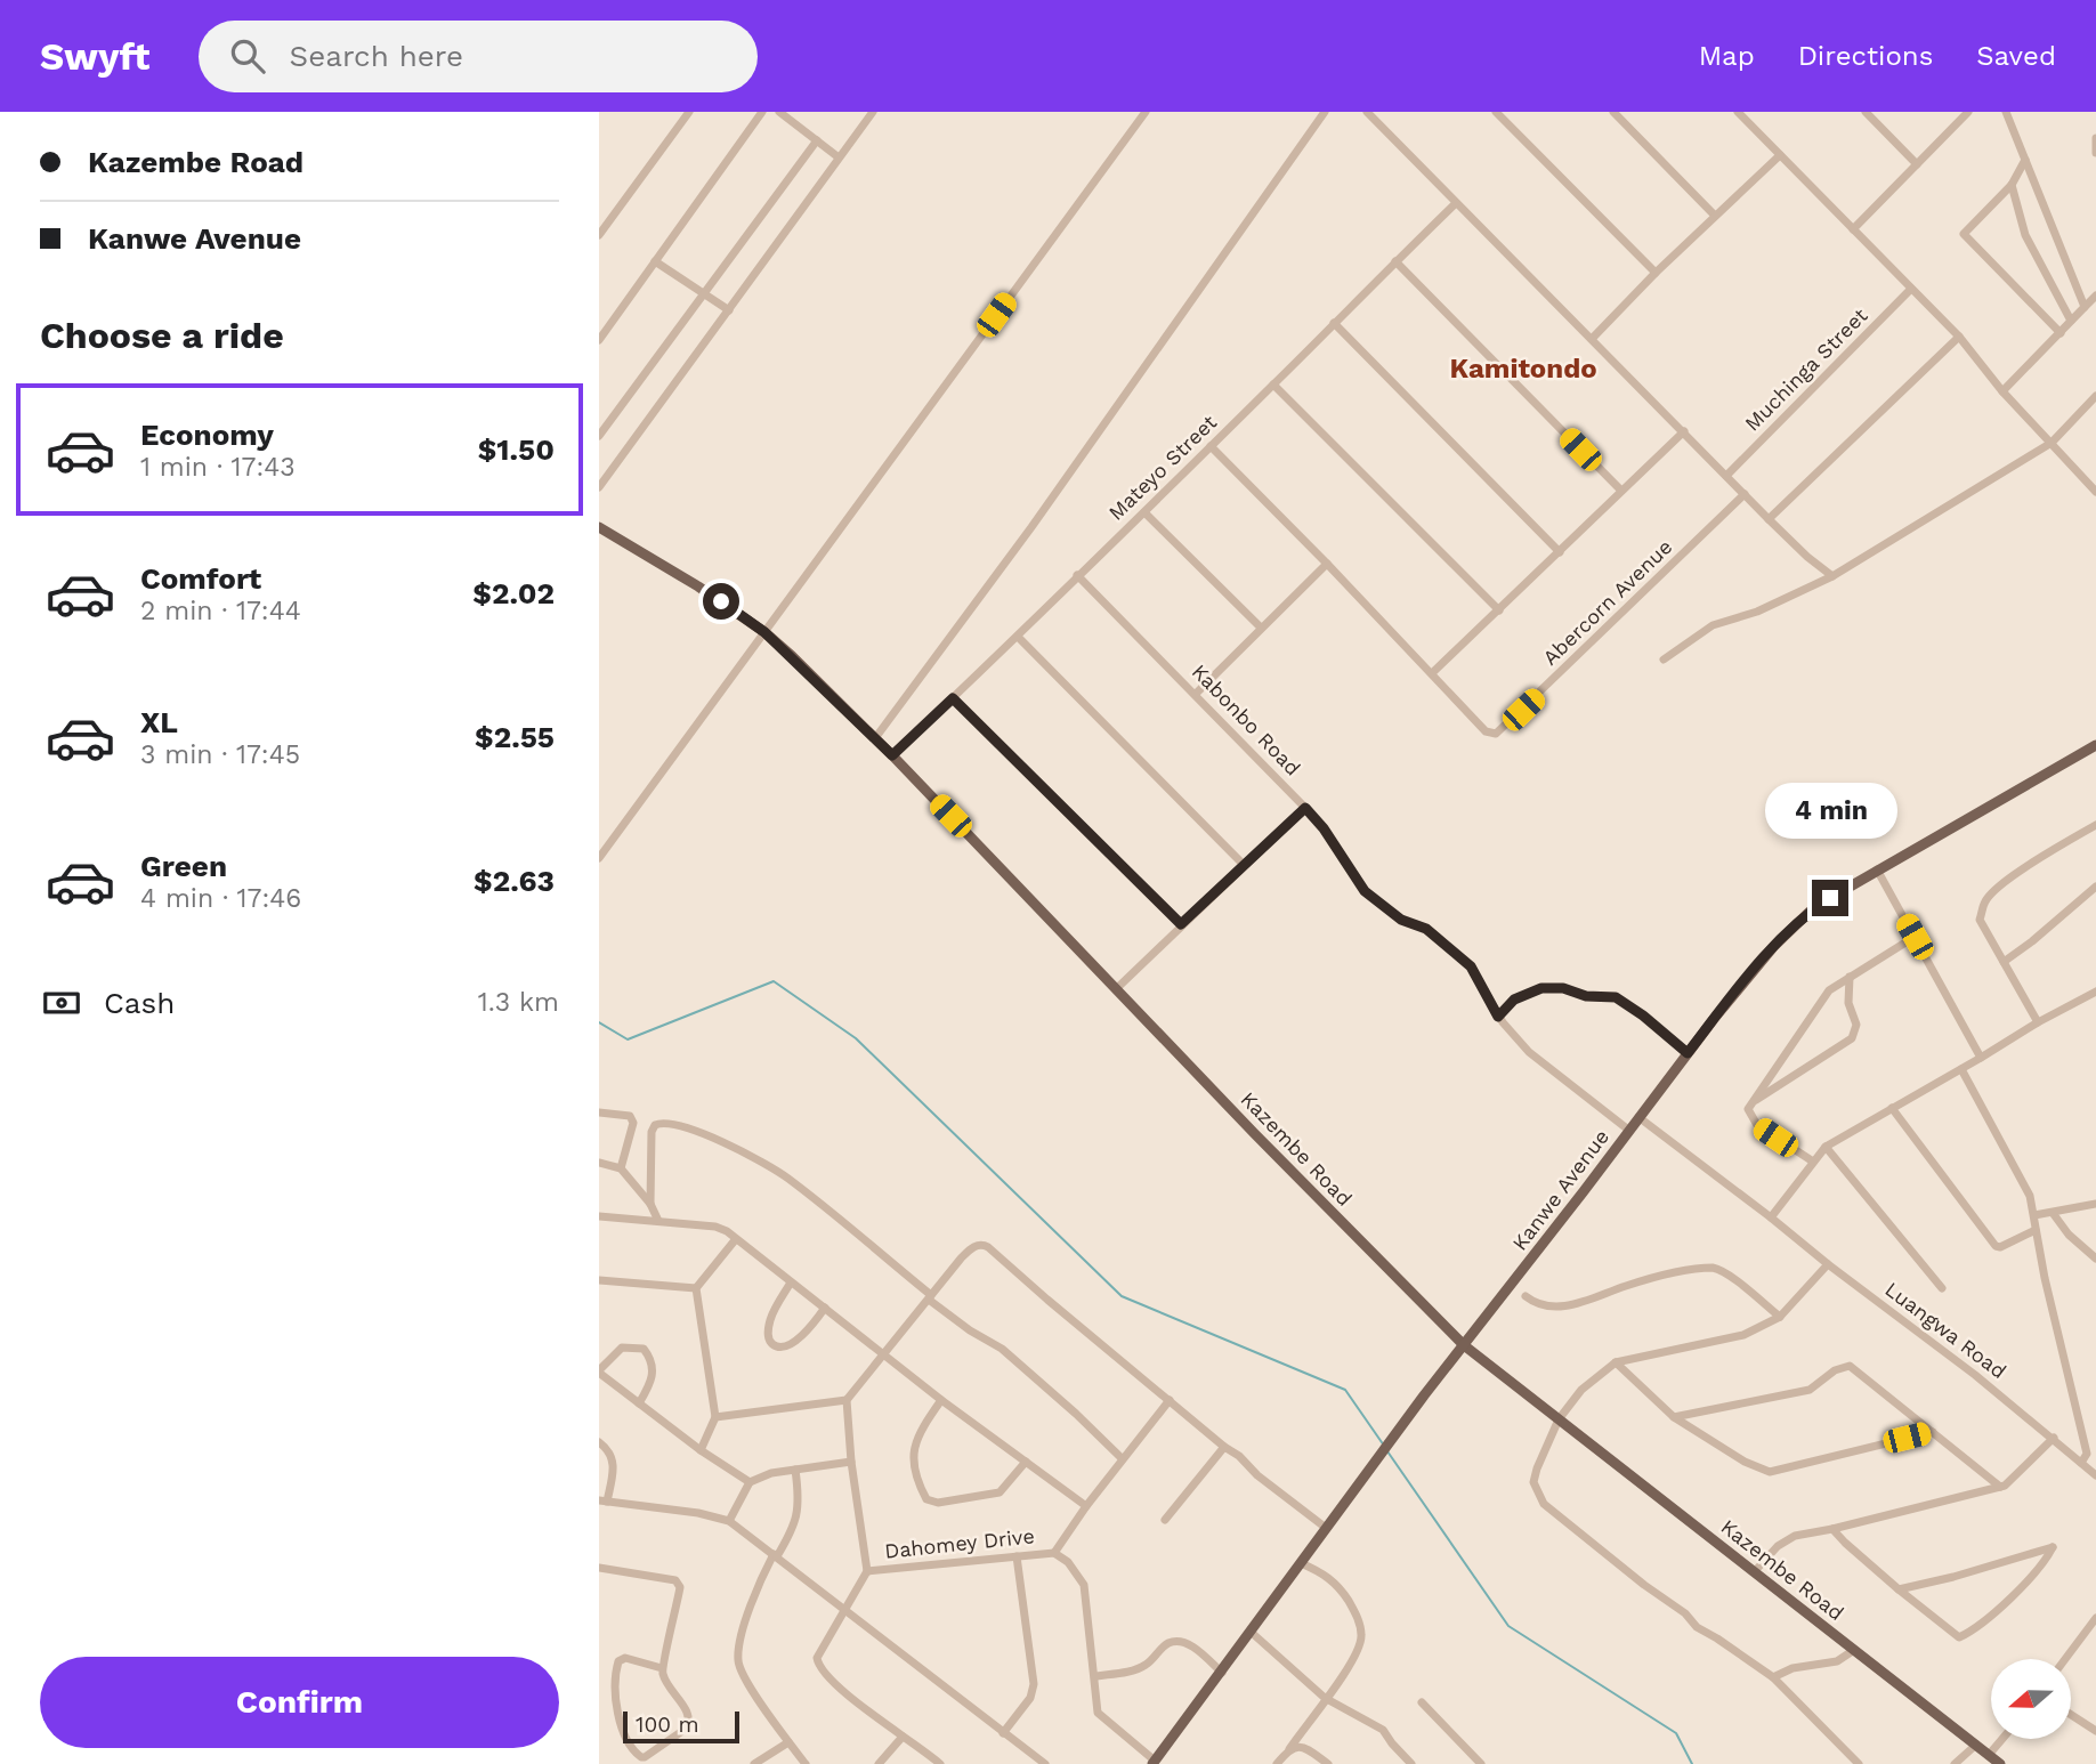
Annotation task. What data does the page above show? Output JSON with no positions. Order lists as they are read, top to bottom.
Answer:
{
  "streets": {
    "main road": ["Kazembe Road", "Kanwe Avenue"],
    "street": [
      "Muchinga Street",
      "Mateyo Street",
      "Abercorn Avenue",
      "Kabonbo Road",
      "Luangwa Road",
      "Dahomey Drive"
    ]
  },
  "crossings": [
    ["Mateyo Street", "Abercorn Avenue"],
    ["Mateyo Street", "Kabonbo Road"],
    ["Mateyo Street", "Kazembe Road"],
    ["Kabonbo Road", "Kanwe Avenue"],
    ["Kazembe Road", "Kanwe Avenue"],
    ["Kanwe Avenue", "Luangwa Road"]
  ],
  "districts": ["Kamitondo"],
  "scale_bar": "100 m",
  "north": "left",
  "page": {
    "header": "Swyft",
    "search": "Search here",
    "nav": ["Map", "Directions", "Saved"],
    "banner": ["Kazembe Road", "Kanwe Avenue"],
    "heading": "Choose a ride",
    "list": [
      {
        "name": "Economy",
        "note": "1 min · 17:43",
        "value": "$1.50"
      },
      {
        "name": "Comfort",
        "note": "2 min · 17:44",
        "value": "$2.02"
      },
      {
        "name": "XL",
        "note": "3 min · 17:45",
        "value": "$2.55"
      },
      {
        "name": "Green",
        "note": "4 min · 17:46",
        "value": "$2.63"
      }
    ],
    "bubble": "4 min",
    "pay": ["Cash", "1.3 km"],
    "buttons": "Confirm",
    "scale": "100 m"
  }
}
